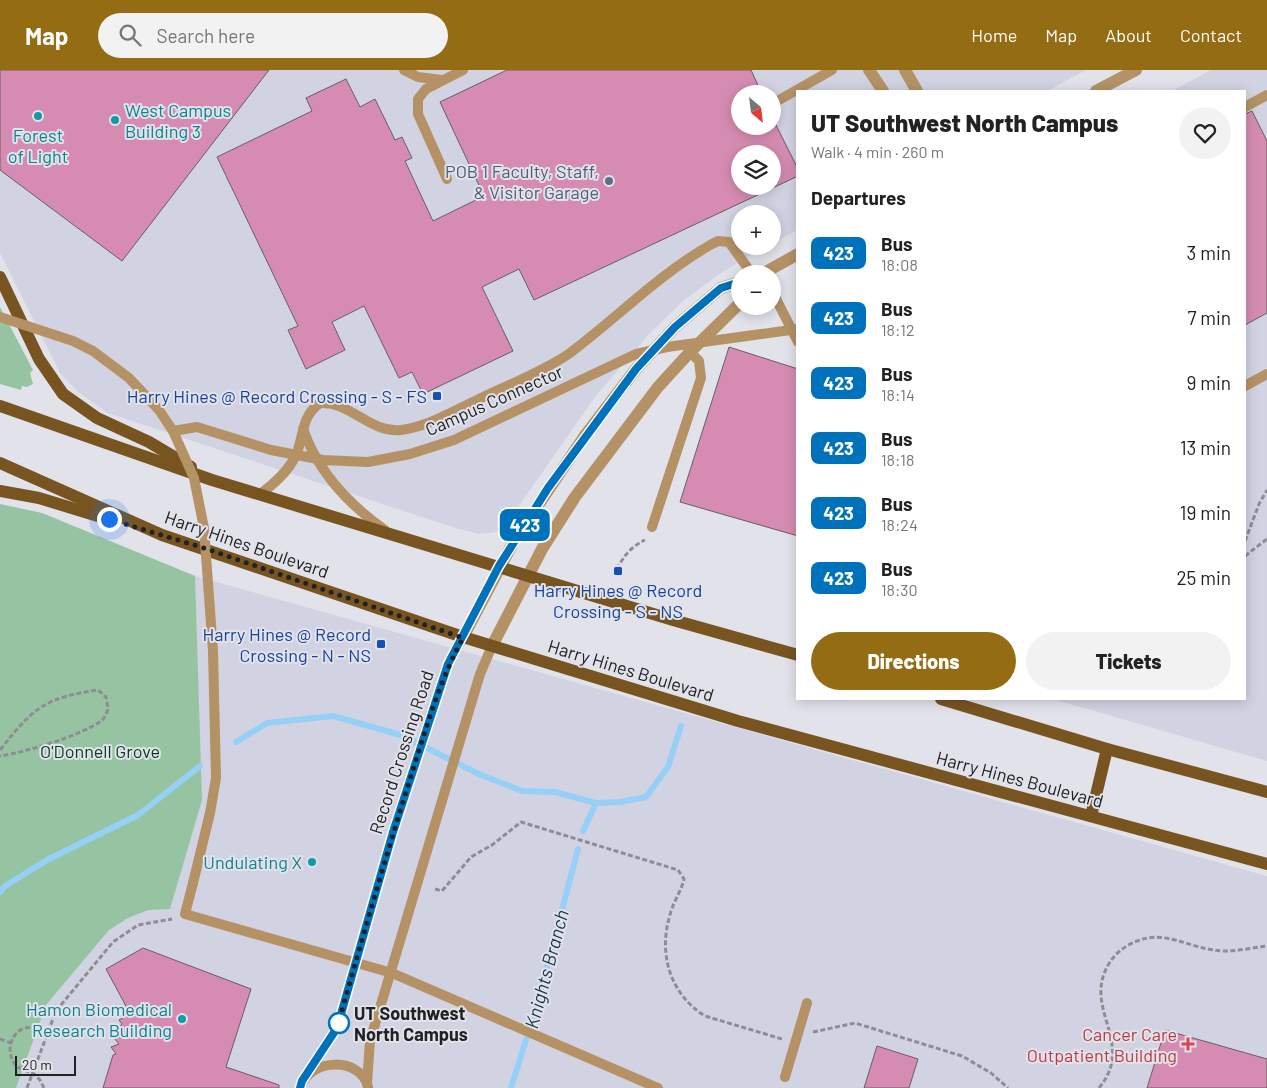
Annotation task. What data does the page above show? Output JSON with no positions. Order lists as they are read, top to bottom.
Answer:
{
  "streets": {
    "main road": ["Harry Hines Boulevard"],
    "street": ["Record Crossing Road"],
    "lane": ["Campus Connector"]
  },
  "crossings": [
    ["Harry Hines Boulevard", "Record Crossing Road"]
  ],
  "water": ["Knights Branch"],
  "parks": ["O'Donnell Grove"],
  "places": {
    "other": [
      "Forest of Light",
      "West Campus Building 3",
      "POB 1 Faculty, Staff, & Visitor Garage",
      "Undulating X",
      "Hamon Biomedical Research Building",
      "UT Southwest North Campus"
    ],
    "transit": ["Harry Hines @ Record Crossing - S - FS", "Harry Hines @ Record Crossing - S - NS", "Harry Hines @ Record Crossing - N - NS"],
    "health": ["Cancer Care Outpatient Building"]
  },
  "lines": ["bus line 423"],
  "scale_bar": "20 m",
  "north": "bottom right",
  "page": {
    "header": "Map",
    "search": "Search here",
    "nav": [
      "Home",
      "Map",
      "About",
      "Contact"
    ],
    "on_map": "423",
    "map_buttons": ["+", "−"],
    "heading": [
      ["UT Southwest North Campus", "Walk · 4 min · 260 m"],
      "Departures"
    ],
    "list": [
      {
        "mark": "423",
        "name": "Bus",
        "note": "18:08",
        "value": "3 min"
      },
      {
        "mark": "423",
        "name": "Bus",
        "note": "18:12",
        "value": "7 min"
      },
      {
        "mark": "423",
        "name": "Bus",
        "note": "18:14",
        "value": "9 min"
      },
      {
        "mark": "423",
        "name": "Bus",
        "note": "18:18",
        "value": "13 min"
      },
      {
        "mark": "423",
        "name": "Bus",
        "note": "18:24",
        "value": "19 min"
      },
      {
        "mark": "423",
        "name": "Bus",
        "note": "18:30",
        "value": "25 min"
      }
    ],
    "buttons": ["Directions", "Tickets"],
    "scale": "20 m"
  }
}
